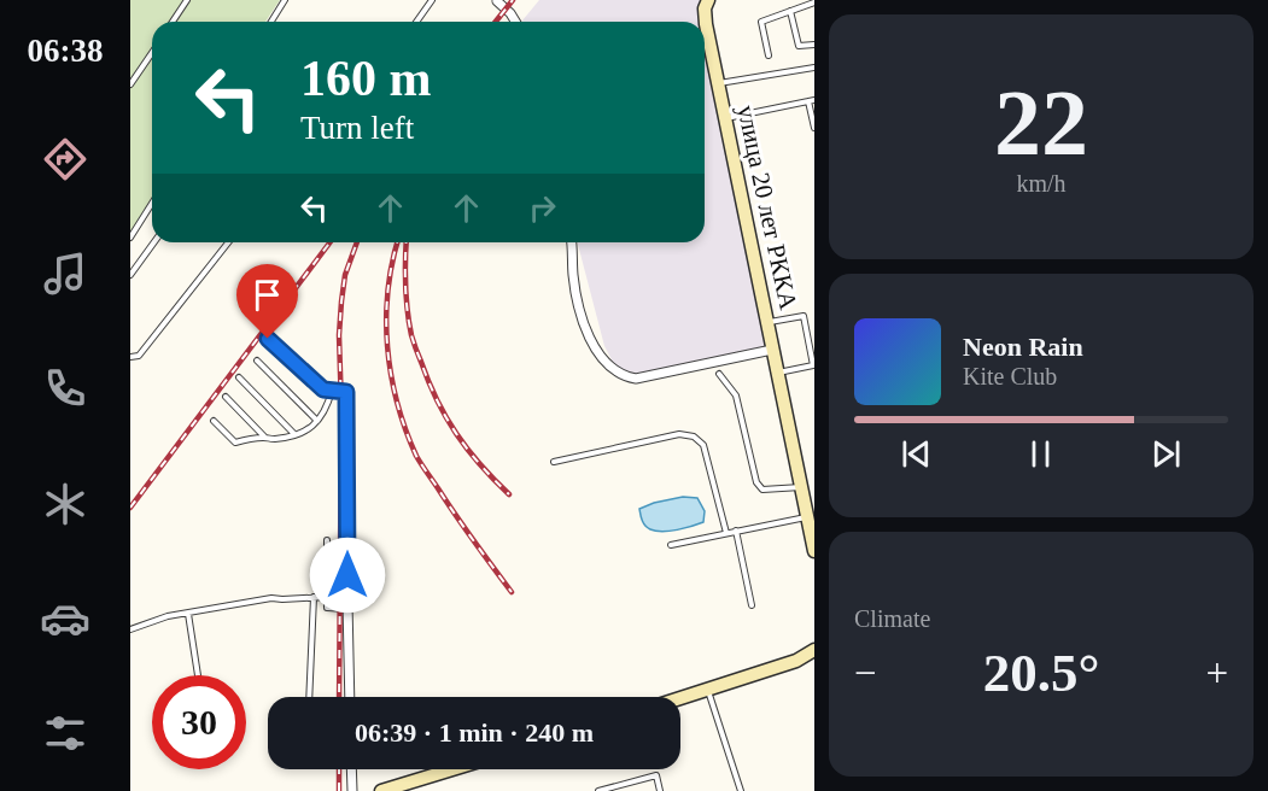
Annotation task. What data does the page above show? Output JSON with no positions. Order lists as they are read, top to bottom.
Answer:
{
  "streets": {
    "main road": ["улица 20 лет РККА"]
  },
  "page": {
    "tabs": "06:38",
    "tile": [
      ["22", "km/h"],
      "Climate"
    ],
    "turn": ["160 m", "Turn left"],
    "song": ["Neon Rain", "Kite Club"],
    "heat": ["−", "20.5°", "+"],
    "limit": "30",
    "trip": "06:39 · 1 min · 240 m"
  }
}
